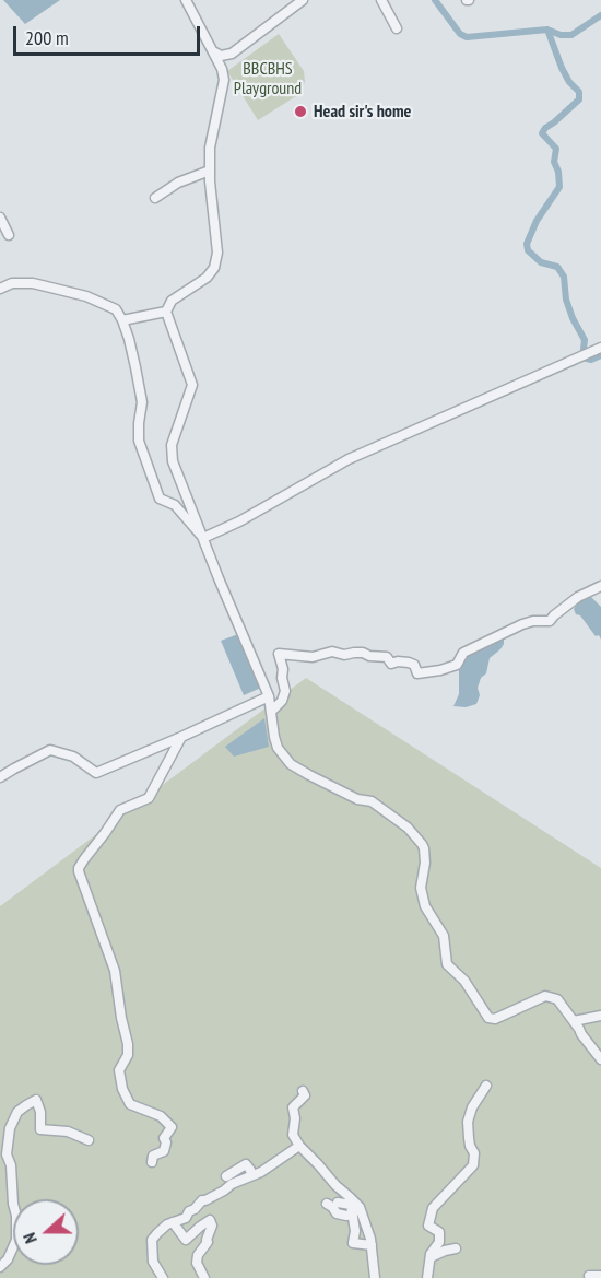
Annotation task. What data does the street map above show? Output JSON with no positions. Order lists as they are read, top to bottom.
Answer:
{
  "parks": ["BBCBHS Playground"],
  "places": ["Head sir's home"],
  "scale_bar": "200 m",
  "north": "left"
}
